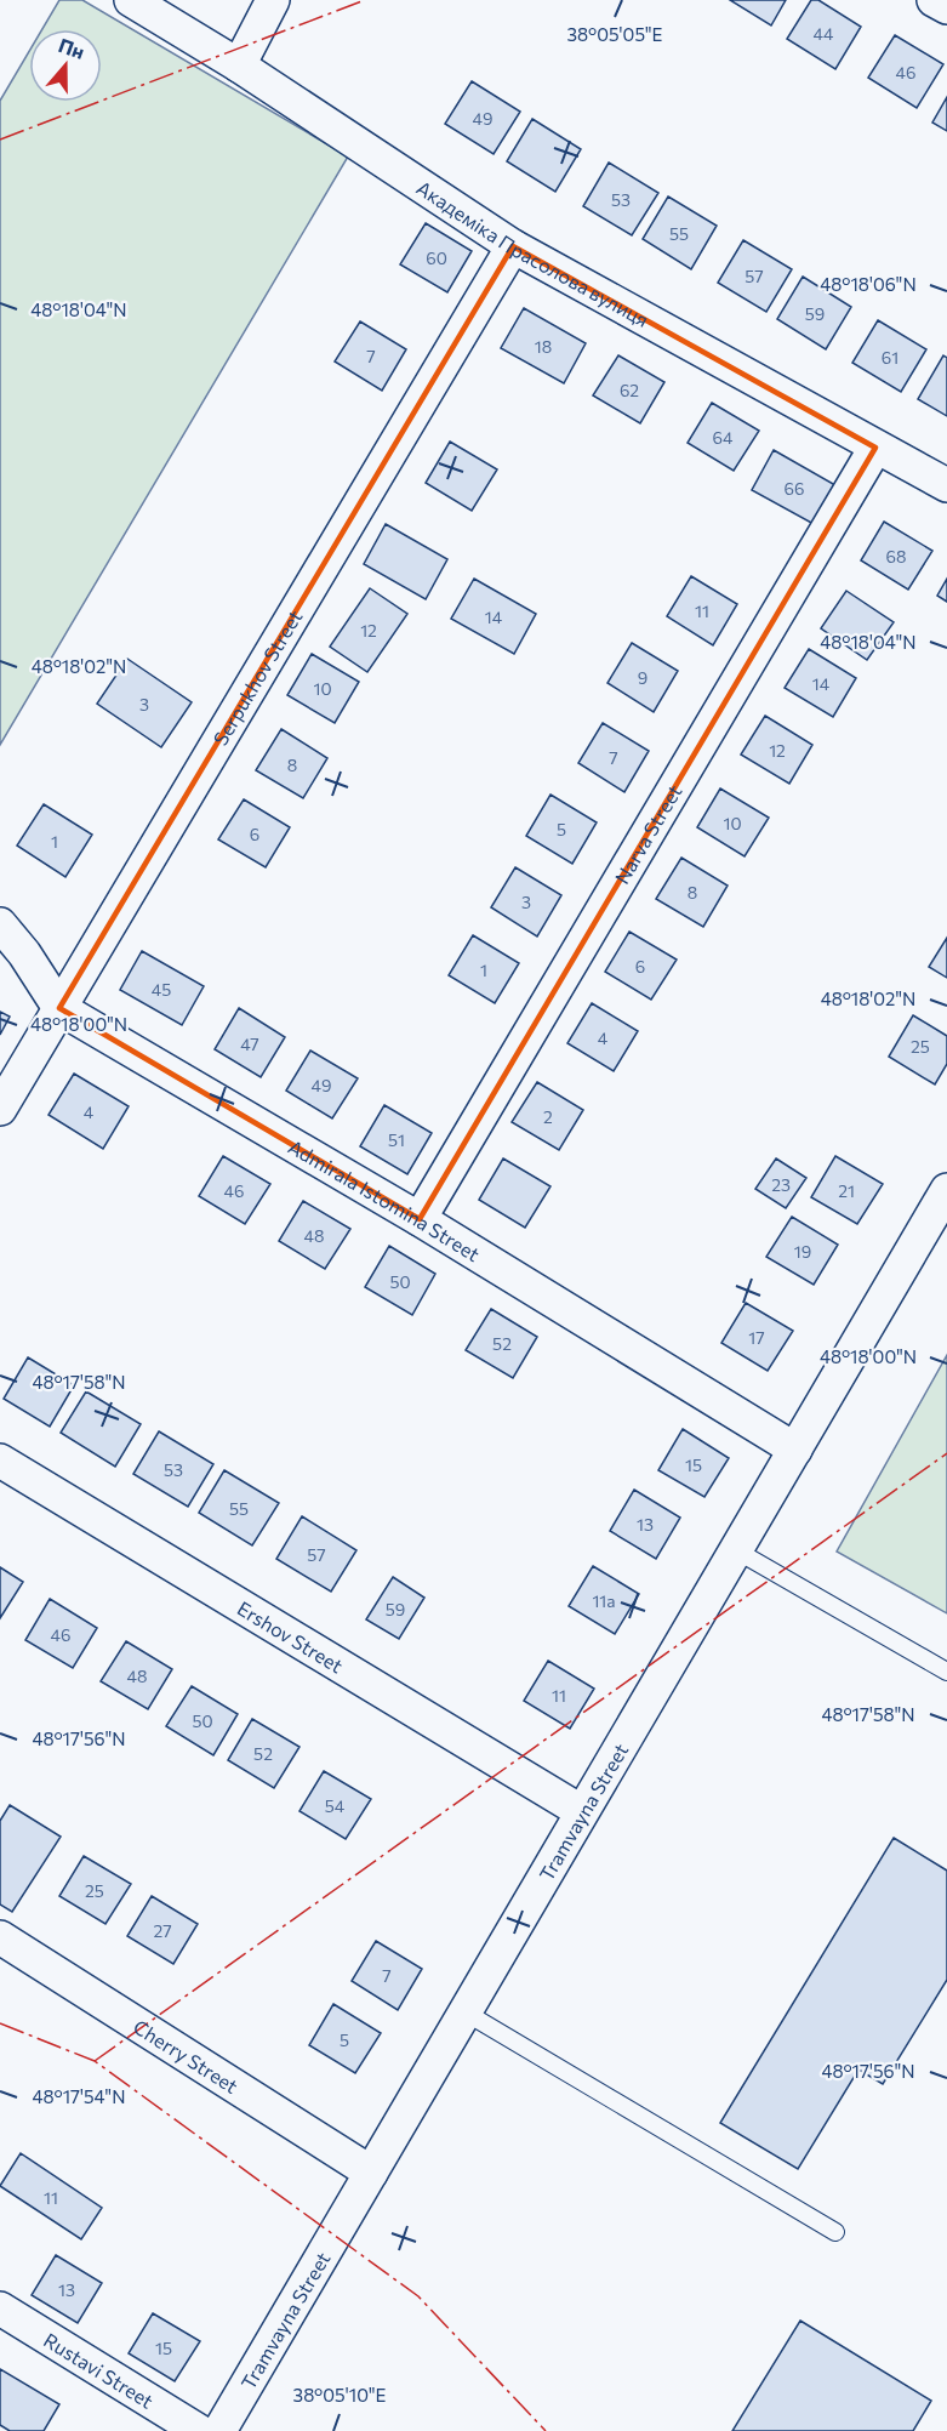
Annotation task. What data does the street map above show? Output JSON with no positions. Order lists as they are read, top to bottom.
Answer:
{
  "streets": {
    "street": [
      "Академіка Прасолова вулиця",
      "Serpukhov Street",
      "Narva Street",
      "Admirala Istomina Street",
      "Ershov Street",
      "Tramvayna Street",
      "Cherry Street",
      "Rustavi Street"
    ]
  },
  "crossings": [
    ["Академіка Прасолова вулиця", "Serpukhov Street"],
    ["Академіка Прасолова вулиця", "Narva Street"],
    ["Serpukhov Street", "Admirala Istomina Street"],
    ["Narva Street", "Admirala Istomina Street"],
    ["Admirala Istomina Street", "Tramvayna Street"],
    ["Ershov Street", "Tramvayna Street"],
    ["Tramvayna Street", "Cherry Street"]
  ],
  "house_numbers": [
    "44",
    "46",
    "49",
    "53",
    "55",
    "60",
    "57",
    "59",
    "18",
    "7",
    "61",
    "62",
    "64",
    "66",
    "68",
    "11",
    "14",
    "12",
    "9",
    "14",
    "10",
    "3",
    "12",
    "7",
    "8",
    "10",
    "5",
    "6",
    "1",
    "8",
    "3",
    "6",
    "1",
    "45",
    "4",
    "47",
    "25",
    "49",
    "4",
    "2",
    "51",
    "23",
    "46",
    "21",
    "48",
    "19",
    "50",
    "17",
    "52",
    "15",
    "53",
    "55",
    "13",
    "57",
    "11а",
    "59",
    "46",
    "48",
    "11",
    "50",
    "52",
    "54",
    "25",
    "27",
    "7",
    "5",
    "11",
    "13",
    "15"
  ],
  "north": "top",
  "coordinates": [
    "38°05'05\"E",
    "48°18'06\"N",
    "48°18'04\"N",
    "48°18'02\"N",
    "48°18'00\"N",
    "48°17'58\"N",
    "48°17'56\"N",
    "48°17'54\"N",
    "38°05'10\"E"
  ]
}
